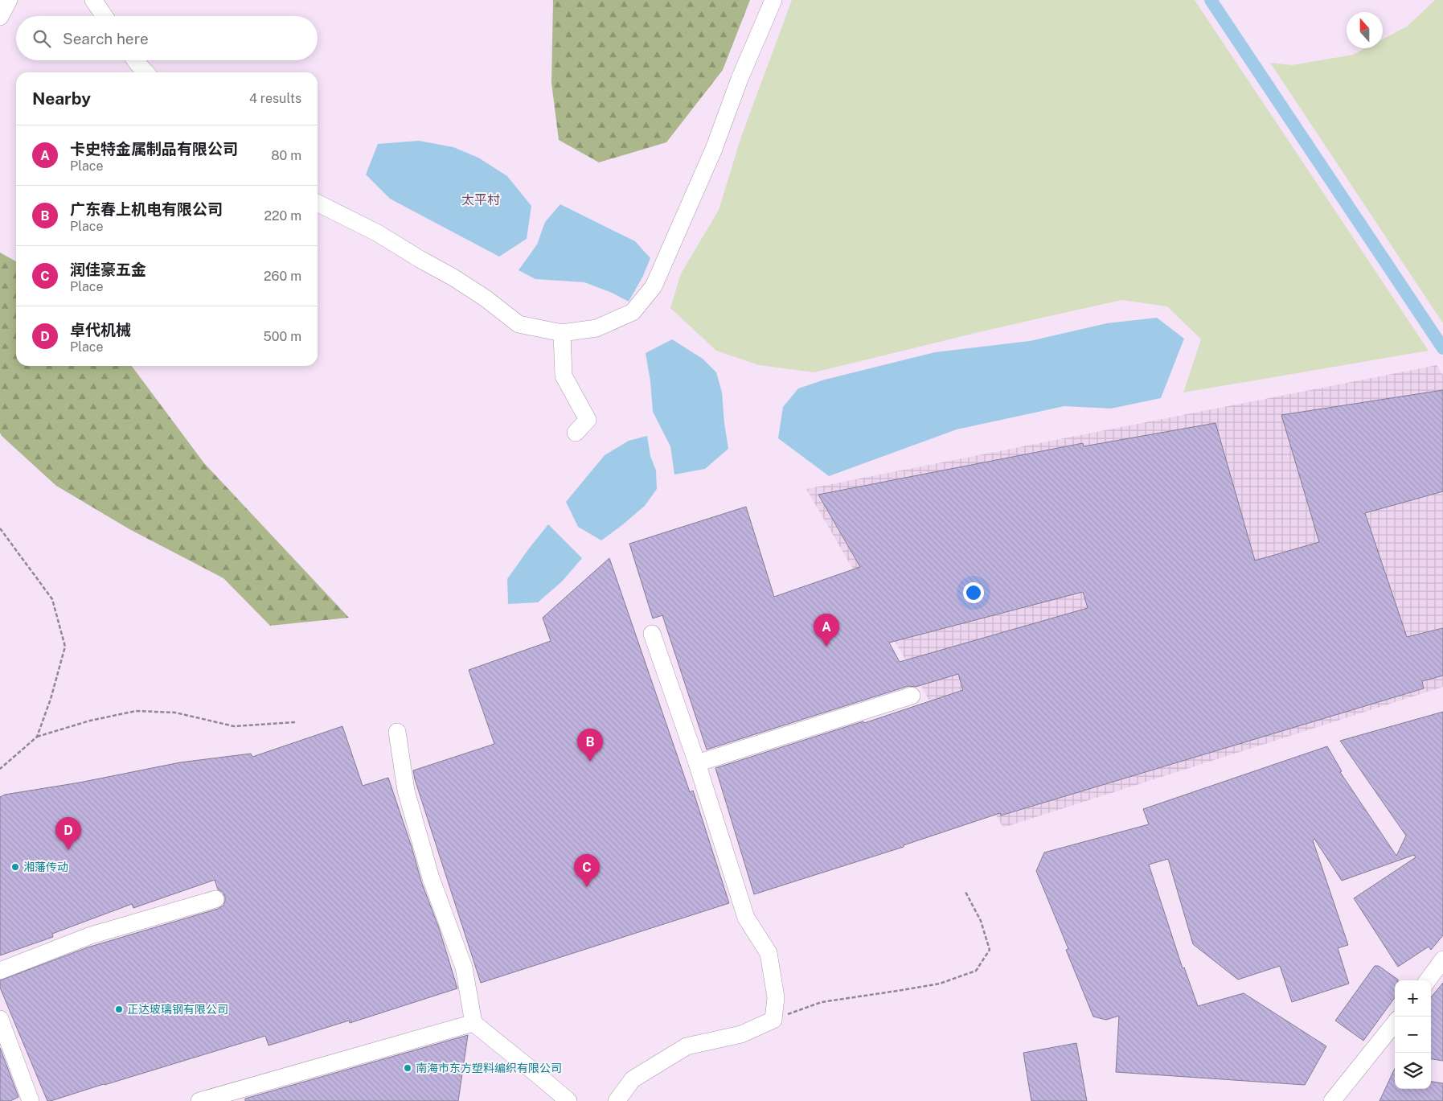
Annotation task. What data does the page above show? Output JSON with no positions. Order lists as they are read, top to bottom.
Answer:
{
  "districts": ["太平村"],
  "places": ["湘藩传动", "正达玻璃钢有限公司", "南海市东方塑料编织有限公司"],
  "north": "top",
  "page": {
    "search": "Search here",
    "heading": ["Nearby", "4 results"],
    "list": [
      {
        "mark": "A",
        "name": "卡史特金属制品有限公司",
        "note": "Place",
        "value": "80 m"
      },
      {
        "mark": "B",
        "name": "广东春上机电有限公司",
        "note": "Place",
        "value": "220 m"
      },
      {
        "mark": "C",
        "name": "润佳豪五金",
        "note": "Place",
        "value": "260 m"
      },
      {
        "mark": "D",
        "name": "卓代机械",
        "note": "Place",
        "value": "500 m"
      }
    ],
    "pins": [
      "A",
      "B",
      "D",
      "C"
    ],
    "map_buttons": ["+", "−"]
  }
}
